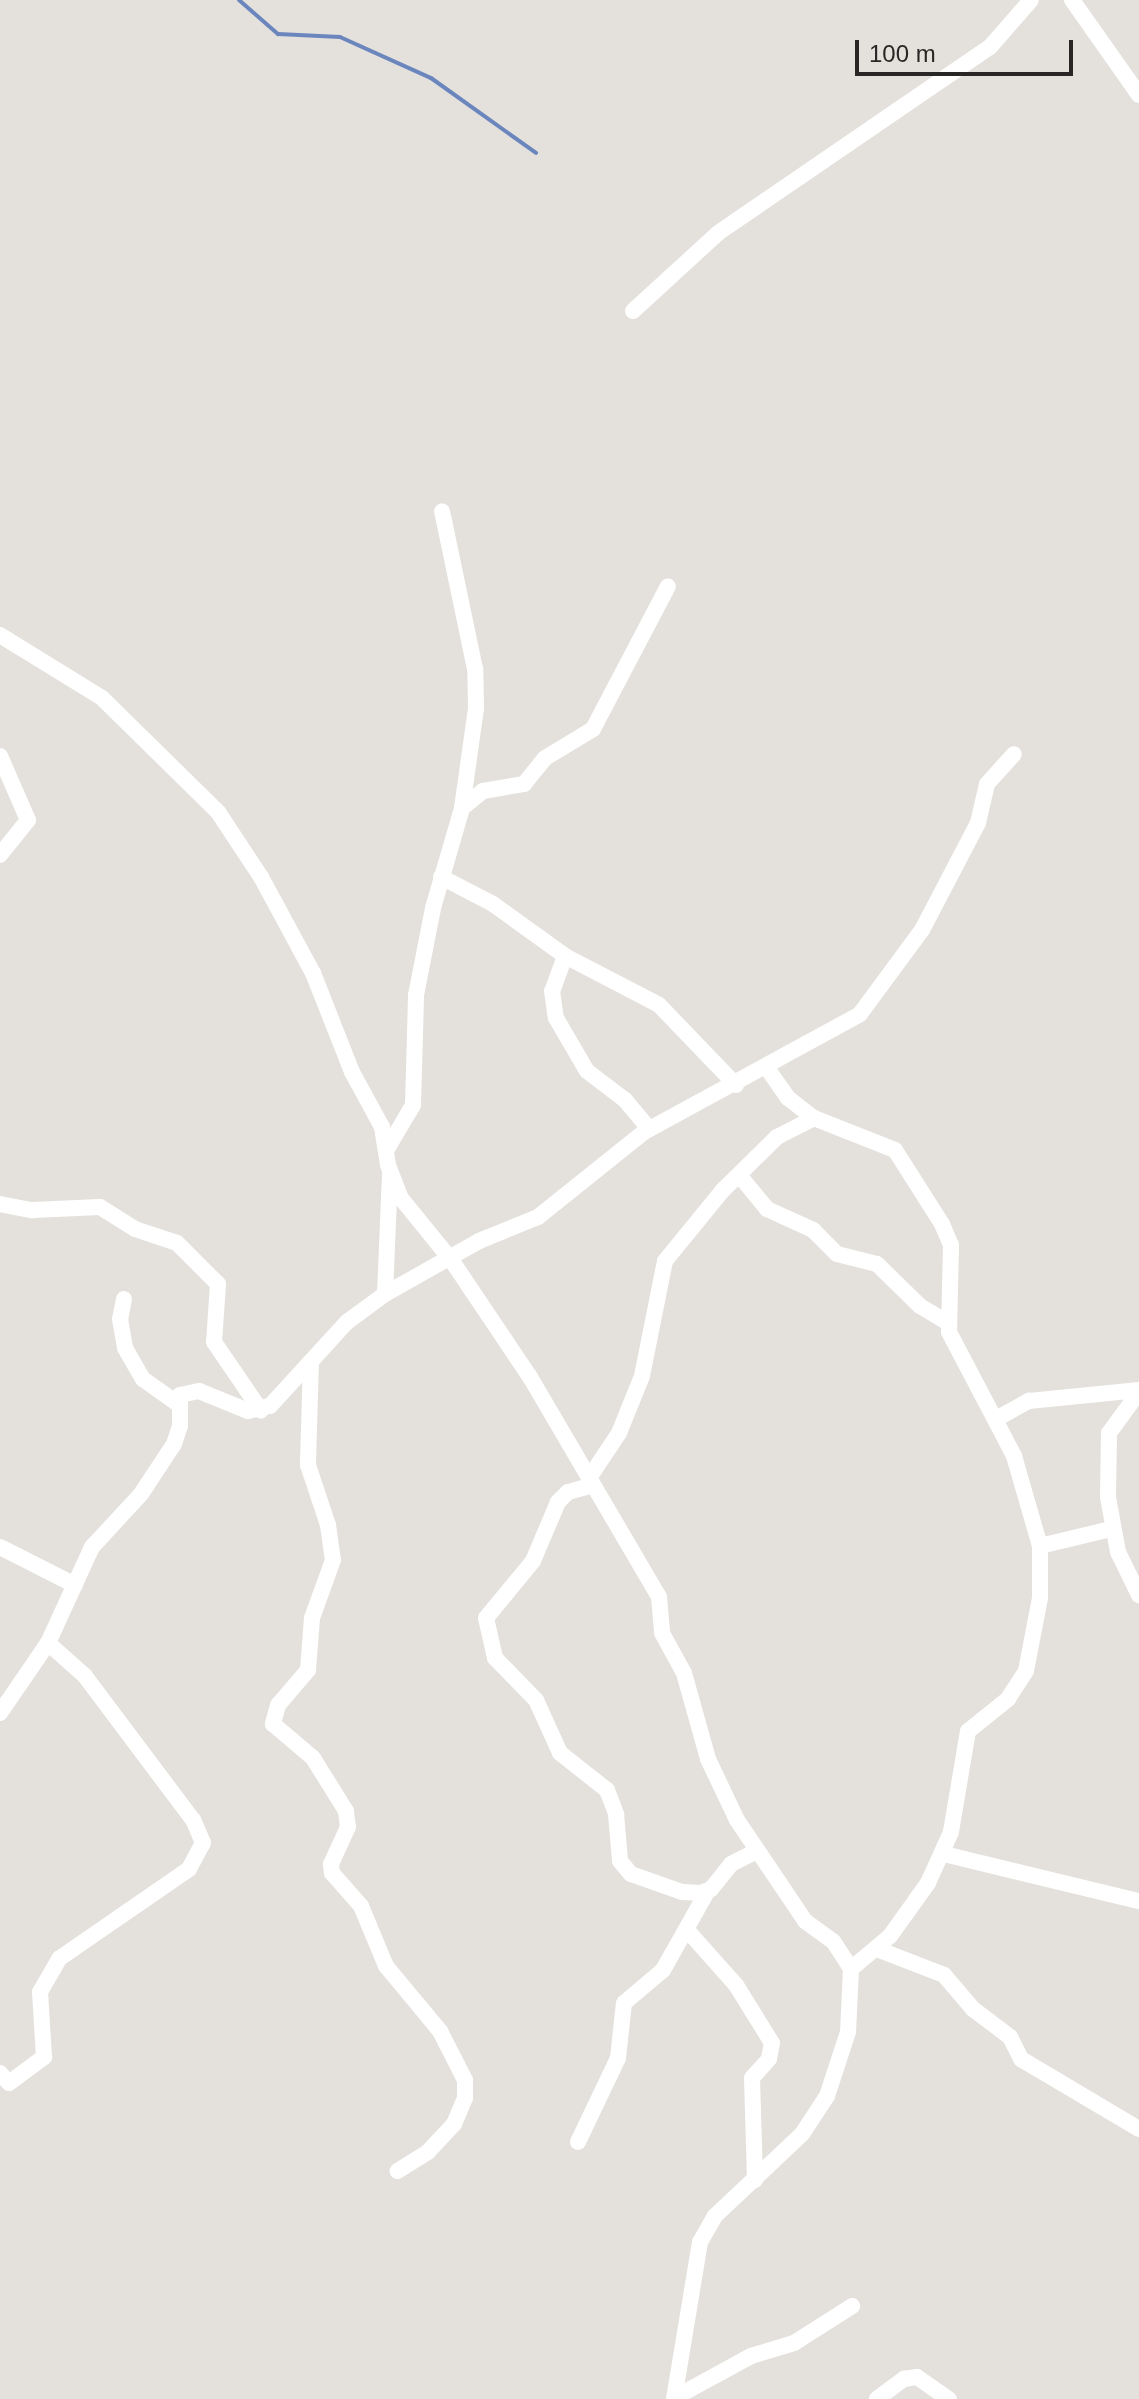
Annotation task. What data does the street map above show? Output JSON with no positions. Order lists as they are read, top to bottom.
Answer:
{
  "scale_bar": "100 m"
}
